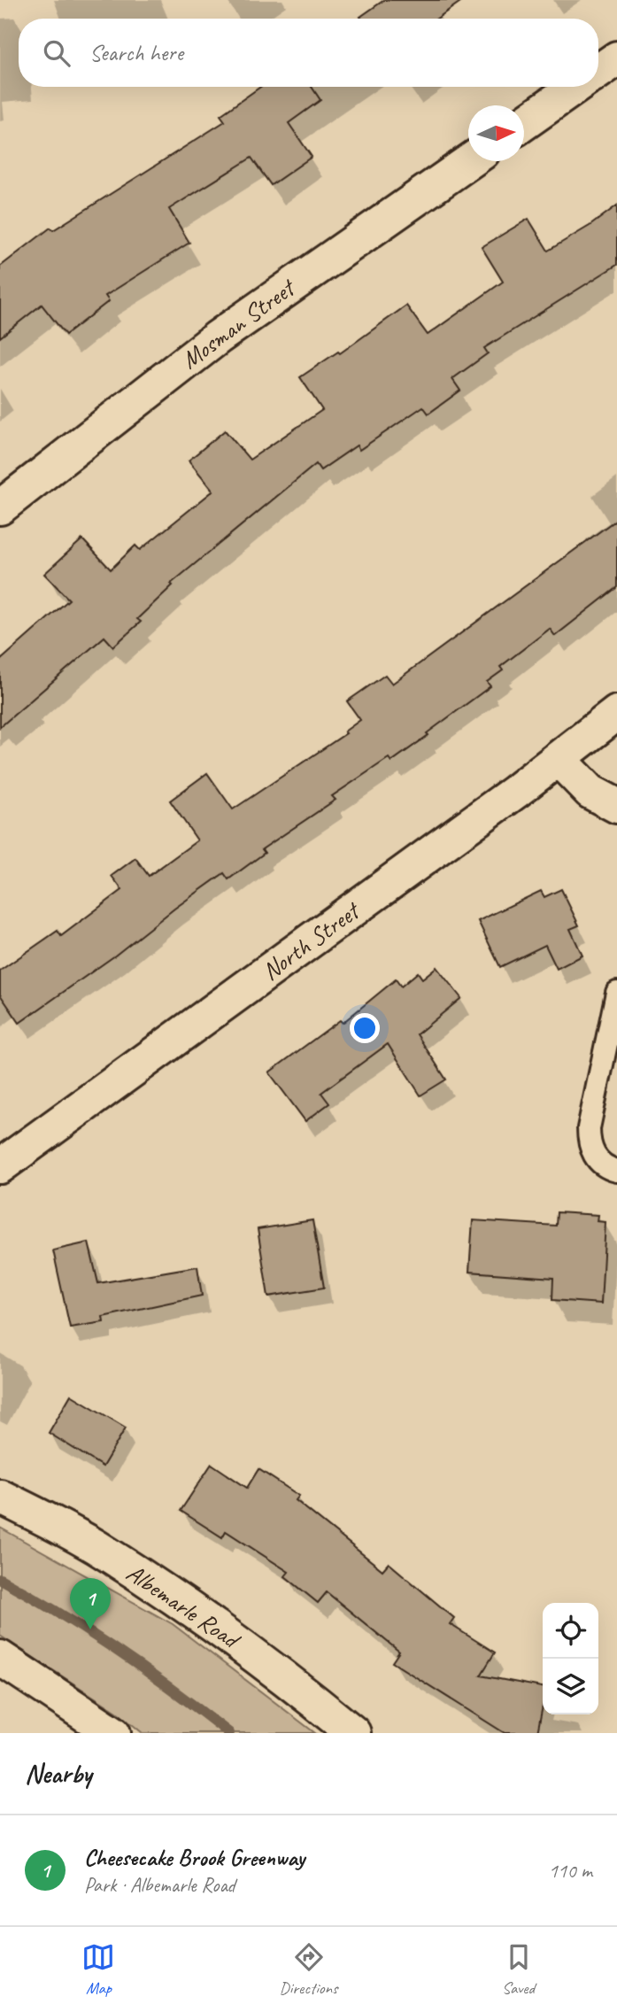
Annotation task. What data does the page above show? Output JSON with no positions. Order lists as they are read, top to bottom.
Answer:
{
  "streets": {
    "street": ["Mosman Street", "North Street", "Albemarle Road"]
  },
  "north": "right",
  "page": {
    "search": "Search here",
    "pins": "1",
    "heading": "Nearby",
    "list": [
      {
        "mark": "1",
        "name": "Cheesecake Brook Greenway",
        "note": "Park · Albemarle Road",
        "value": "110 m"
      }
    ],
    "nav": ["Map", "Directions", "Saved"]
  }
}
